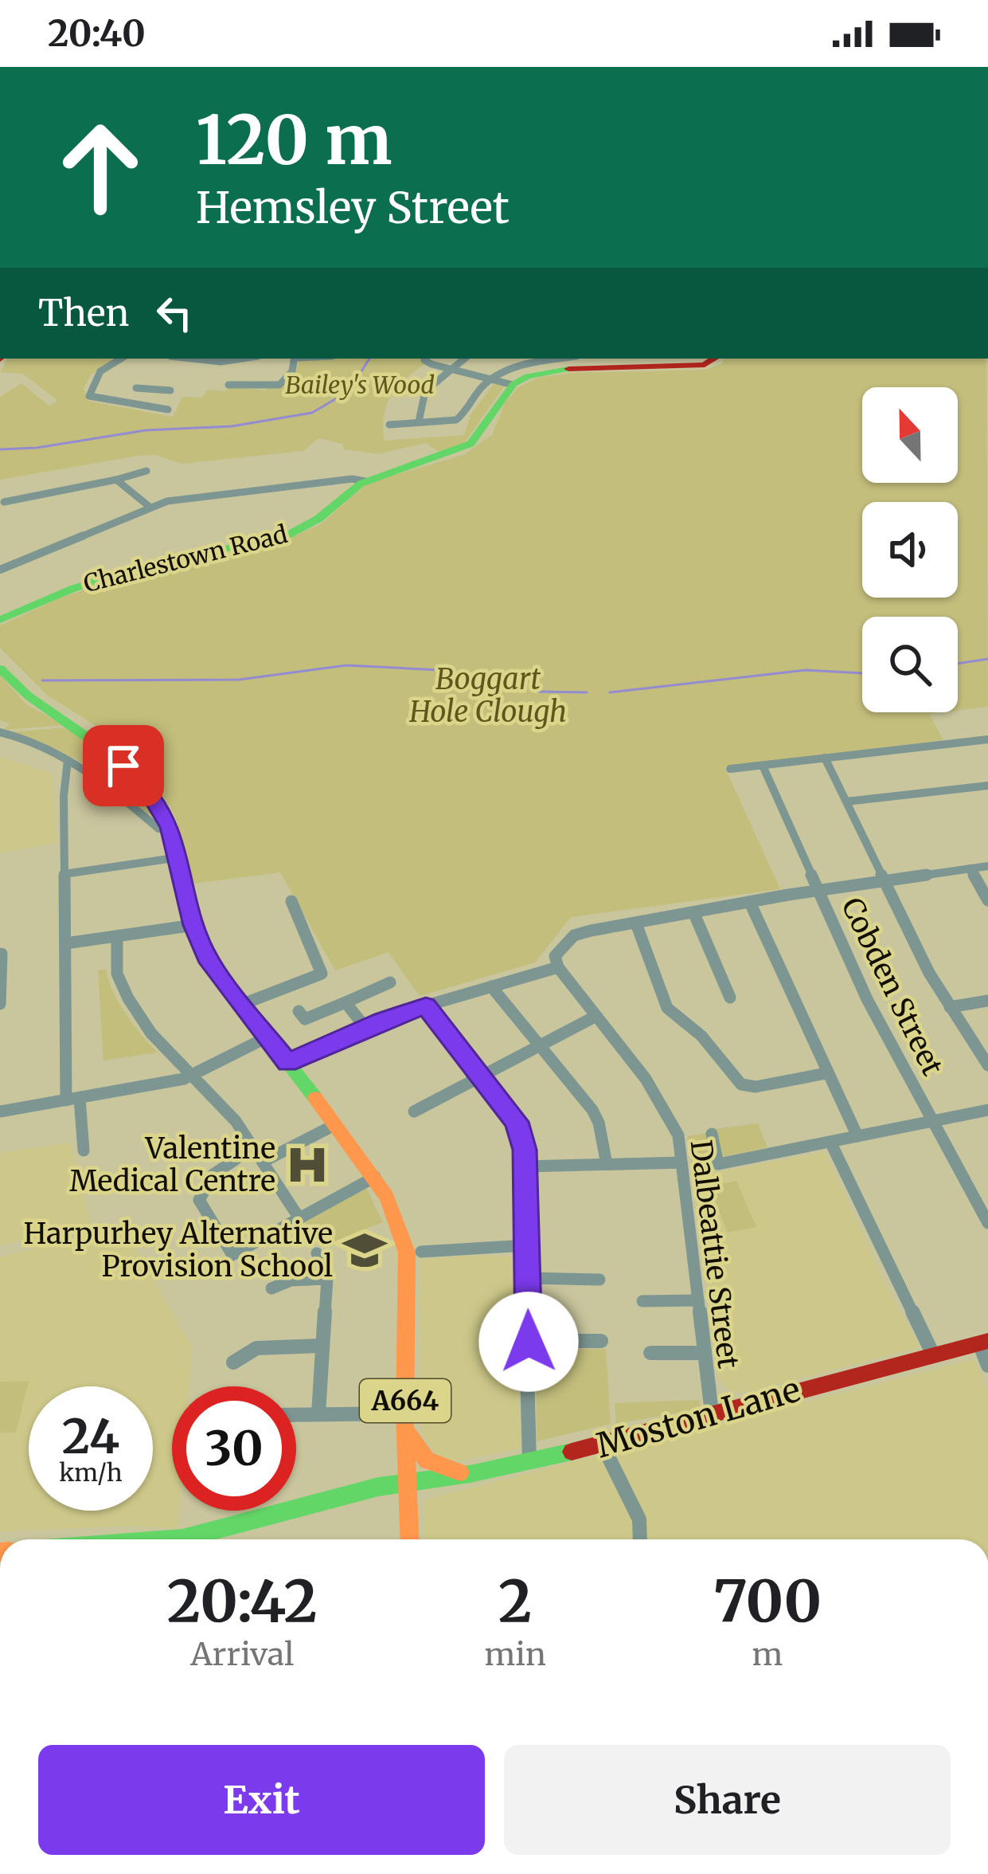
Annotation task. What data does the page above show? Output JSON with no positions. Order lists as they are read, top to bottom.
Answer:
{
  "streets": {
    "main road": ["Charlestown Road", "A664", "Moston Lane"],
    "street": ["Cobden Street", "Dalbeattie Street"]
  },
  "crossings": [
    ["Dalbeattie Street", "Moston Lane"],
    ["A664", "Moston Lane"]
  ],
  "parks": ["Bailey's Wood", "Boggart Hole Clough"],
  "places": {
    "hospital": ["Valentine Medical Centre"],
    "school or university": ["Harpurhey Alternative Provision School"]
  },
  "north": "top",
  "page": {
    "status": "20:40",
    "turn": ["120 m", "Hemsley Street"],
    "then": "Then",
    "speed": "24 km/h",
    "limit": "30",
    "eta": [
      "20:42",
      "Arrival",
      "2",
      "min",
      "700",
      "m"
    ],
    "buttons": ["Exit", "Share"]
  }
}
